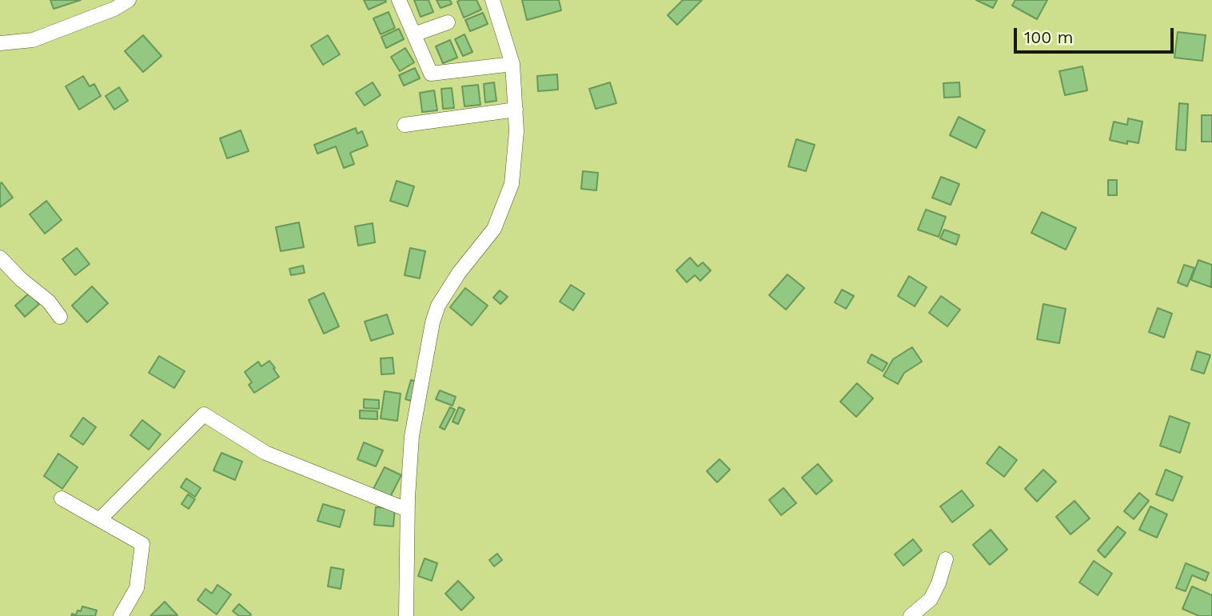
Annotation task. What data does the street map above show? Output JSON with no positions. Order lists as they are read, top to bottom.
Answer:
{
  "scale_bar": "100 m"
}
